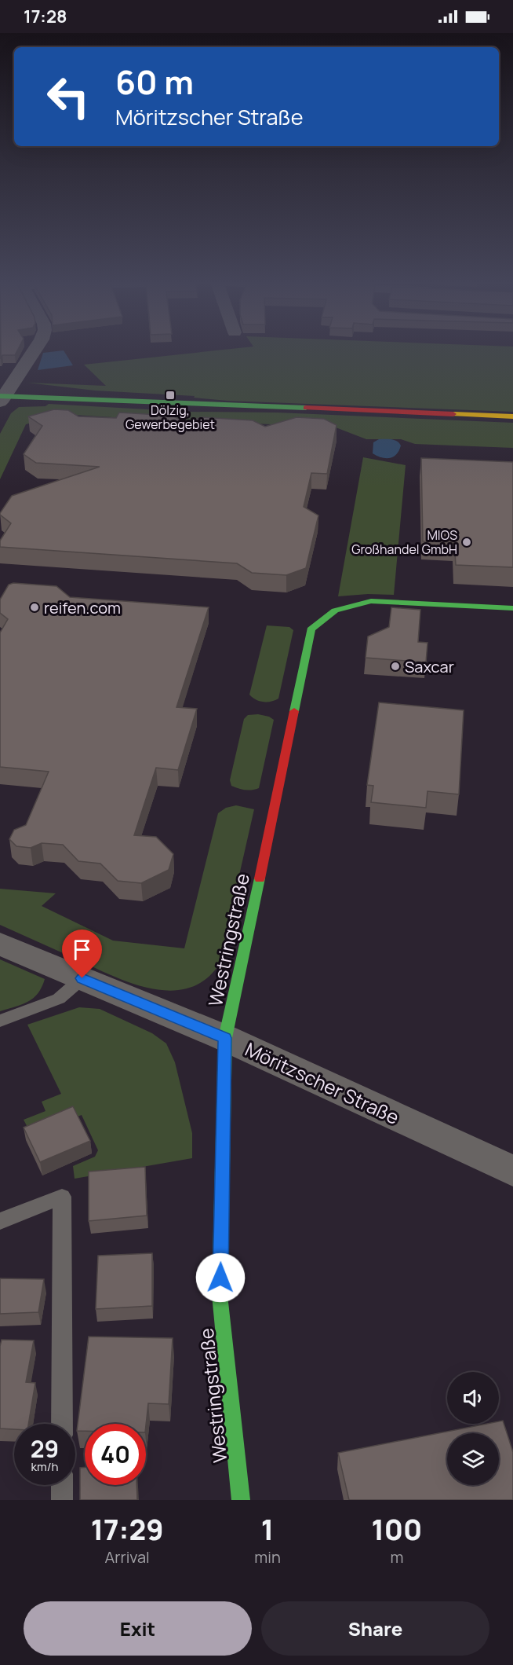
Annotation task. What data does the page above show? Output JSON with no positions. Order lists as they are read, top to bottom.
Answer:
{
  "streets": {
    "street": ["Westringstraße", "Möritzscher Straße"]
  },
  "crossings": [
    ["Westringstraße", "Möritzscher Straße"]
  ],
  "places": {
    "transit": ["Dölzig, Gewerbegebiet"],
    "other": ["MIOS Großhandel GmbH", "reifen.com", "Saxcar"]
  },
  "page": {
    "status": "17:28",
    "turn": ["60 m", "Möritzscher Straße"],
    "speed": "29 km/h",
    "limit": "40",
    "eta": [
      "17:29",
      "Arrival",
      "1",
      "min",
      "100",
      "m"
    ],
    "buttons": ["Exit", "Share"]
  }
}
